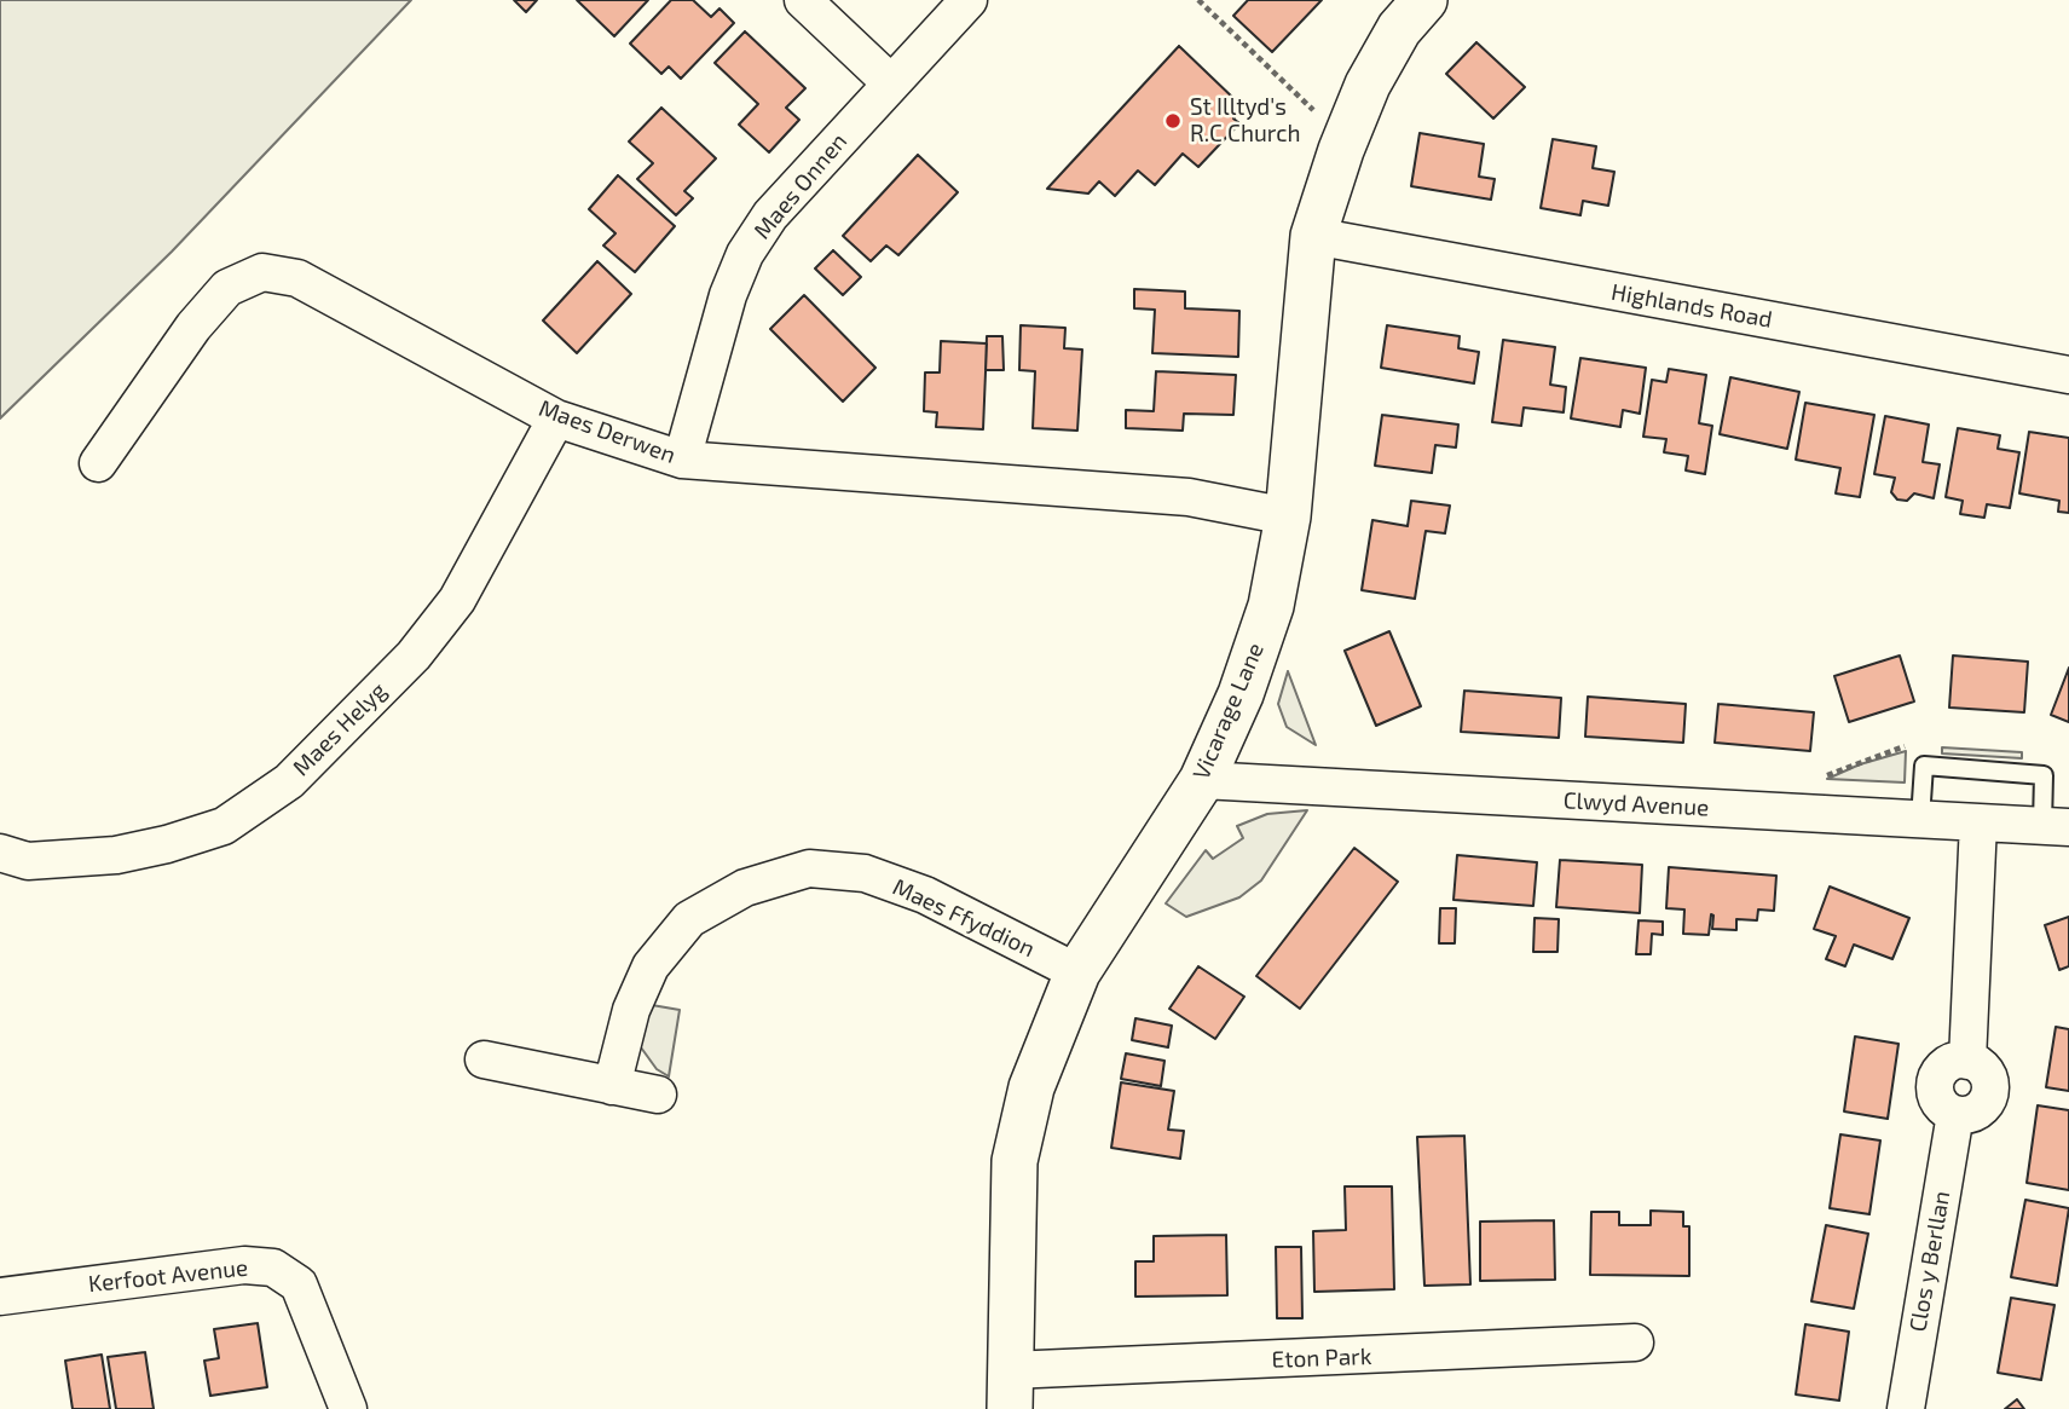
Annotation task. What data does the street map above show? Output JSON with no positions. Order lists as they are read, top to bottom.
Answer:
{
  "streets": {
    "street": [
      "Maes Onnen",
      "Highlands Road",
      "Maes Derwen",
      "Vicarage Lane",
      "Maes Helyg",
      "Clwyd Avenue",
      "Maes Ffyddion",
      "Clos y Berllan",
      "Kerfoot Avenue",
      "Eton Park"
    ]
  },
  "crossings": [
    ["Maes Onnen", "Maes Derwen"],
    ["Highlands Road", "Vicarage Lane"],
    ["Maes Derwen", "Vicarage Lane"],
    ["Maes Derwen", "Maes Helyg"],
    ["Vicarage Lane", "Clwyd Avenue"],
    ["Vicarage Lane", "Maes Ffyddion"],
    ["Vicarage Lane", "Eton Park"],
    ["Clwyd Avenue", "Clos y Berllan"]
  ],
  "places": ["St Illtyd's R.C Church"]
}
